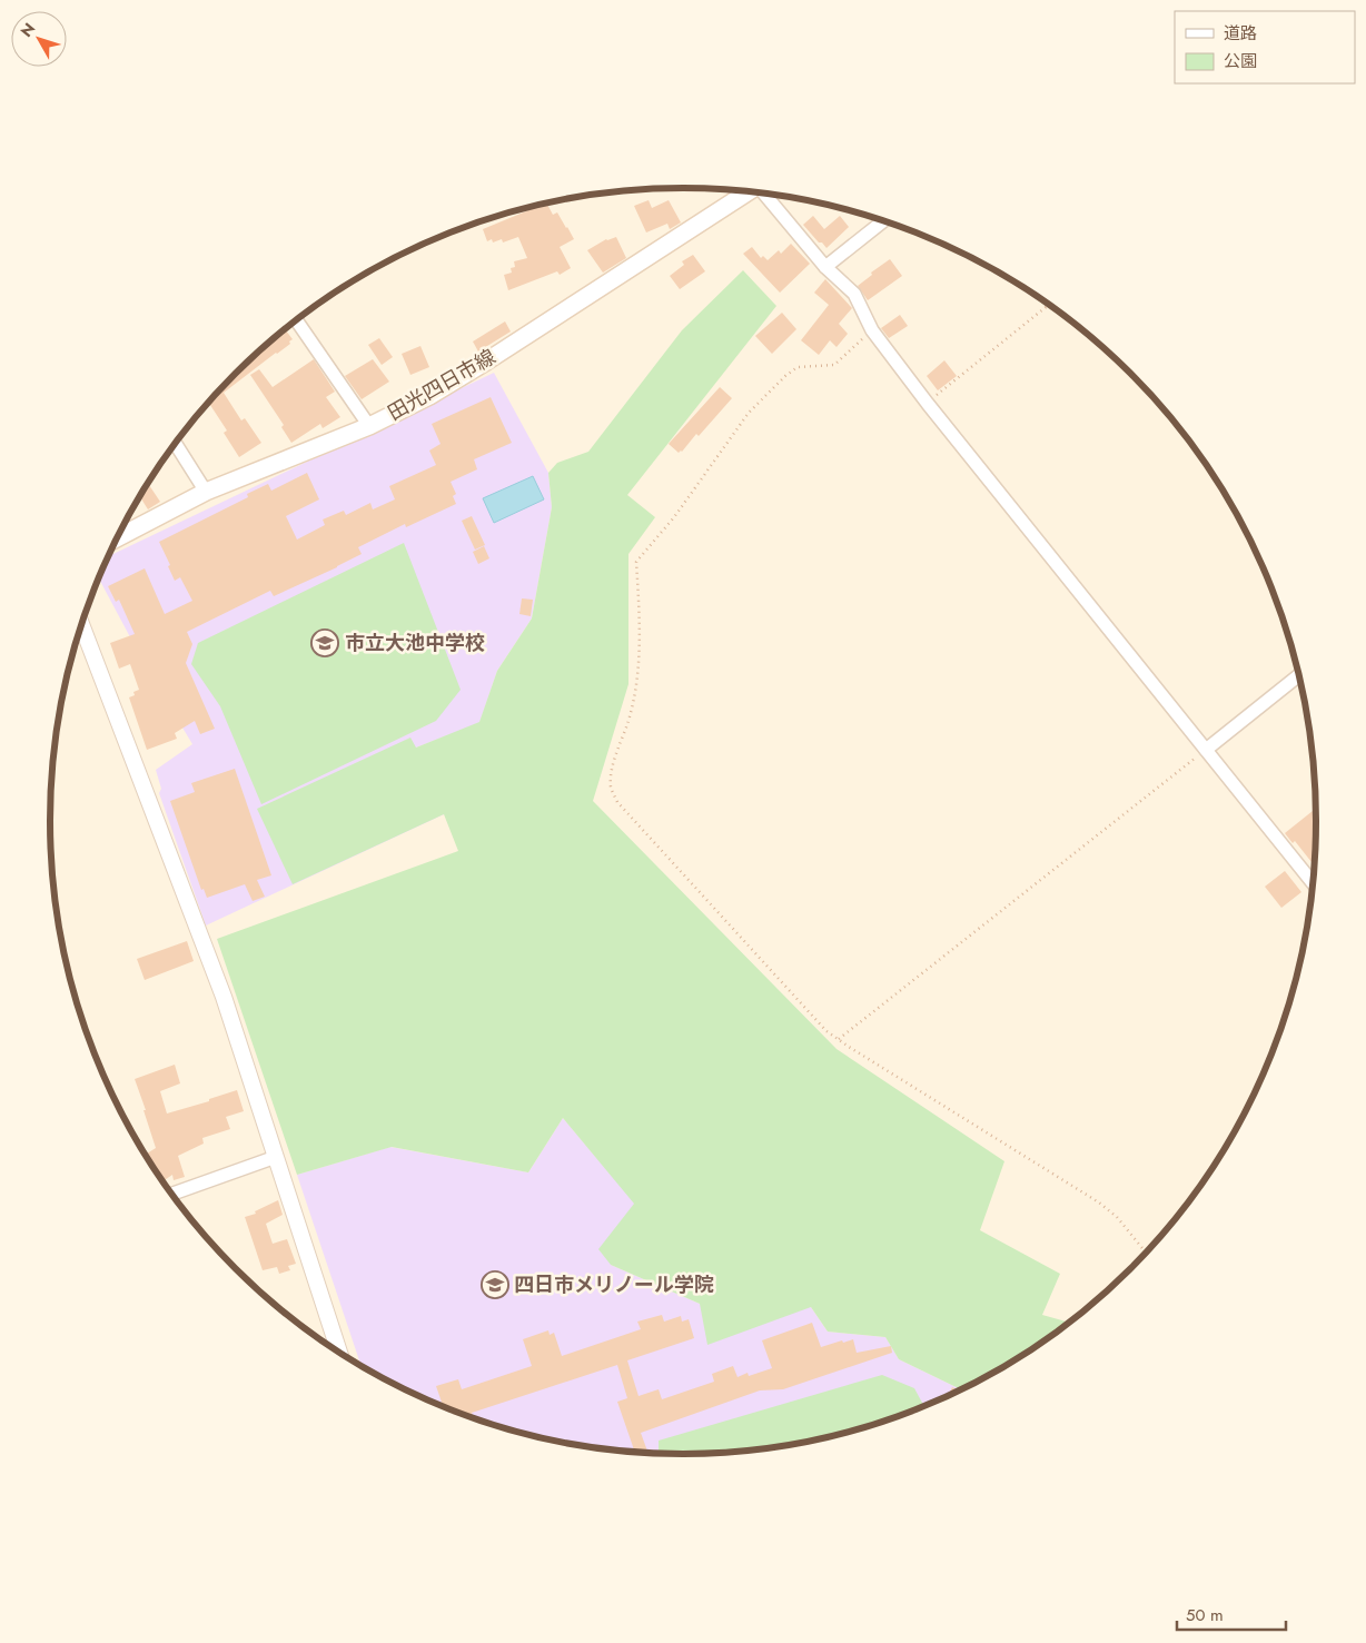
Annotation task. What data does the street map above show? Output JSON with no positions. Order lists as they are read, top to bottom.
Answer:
{
  "streets": {
    "main road": ["田光四日市線"]
  },
  "places": {
    "school or university": ["市立大池中学校", "四日市メリノール学院"]
  },
  "legend": ["道路", "公園"],
  "scale_bar": "50 m",
  "north": "top left"
}
